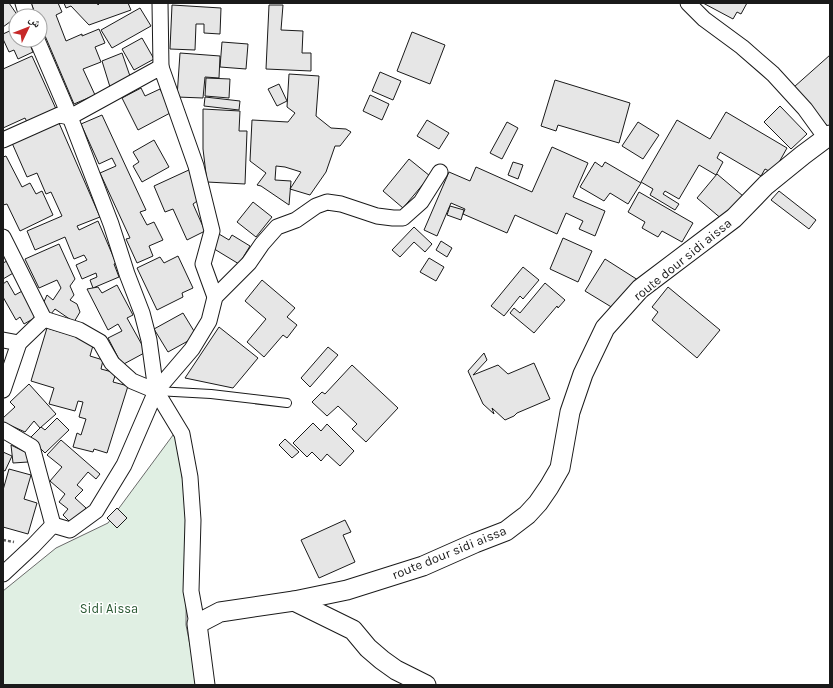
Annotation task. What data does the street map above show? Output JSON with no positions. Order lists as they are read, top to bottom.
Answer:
{
  "streets": {
    "street": ["route dour sidi aissa"]
  },
  "parks": ["Sidi Aissa"],
  "north": "top right"
}
